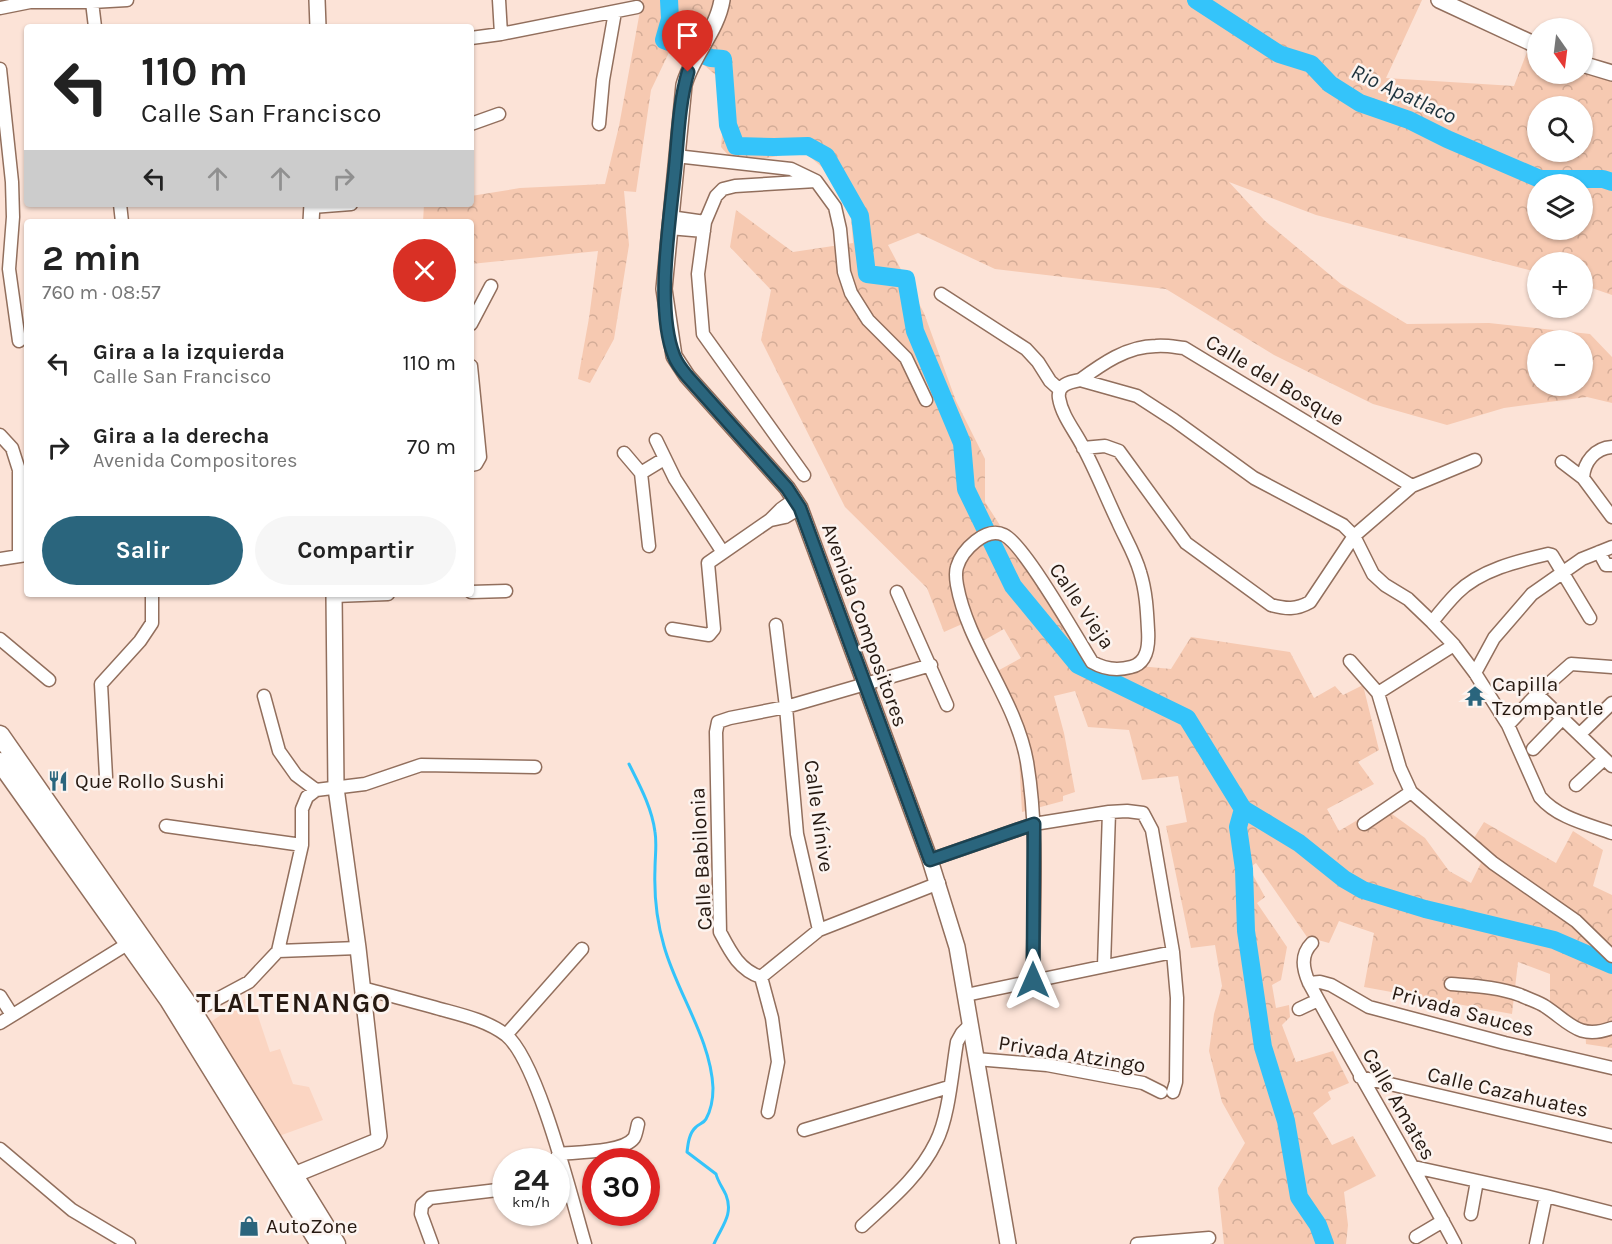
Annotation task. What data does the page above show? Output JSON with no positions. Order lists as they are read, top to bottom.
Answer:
{
  "streets": {
    "street": [
      "Calle del Bosque",
      "Calle Vieja",
      "Avenida Compositores",
      "Calle Nínive",
      "Calle Babilonia",
      "Privada Sauces",
      "Privada Atzingo",
      "Calle Cazahuates",
      "Calle Amates"
    ]
  },
  "crossings": [
    ["Avenida Compositores", "Privada Atzingo"],
    ["Calle Nínive", "Calle Babilonia"],
    ["Privada Sauces", "Calle Amates"],
    ["Calle Cazahuates", "Calle Amates"]
  ],
  "districts": ["TLALTENANGO"],
  "water": ["Rio Apatlaco"],
  "places": {
    "temple": ["Capilla Tzompantle"],
    "restaurant": ["Que Rollo Sushi"],
    "shop": ["AutoZone"]
  },
  "north": "bottom",
  "page": {
    "map_buttons": ["+", "−"],
    "turn": ["110 m", "Calle San Francisco"],
    "heading": ["2 min", "760 m · 08:57"],
    "list": [
      {
        "name": "Gira a la izquierda",
        "note": "Calle San Francisco",
        "value": "110 m"
      },
      {
        "name": "Gira a la derecha",
        "note": "Avenida Compositores",
        "value": "70 m"
      }
    ],
    "buttons": ["Salir", "Compartir"],
    "speed": "24 km/h",
    "limit": "30"
  }
}
